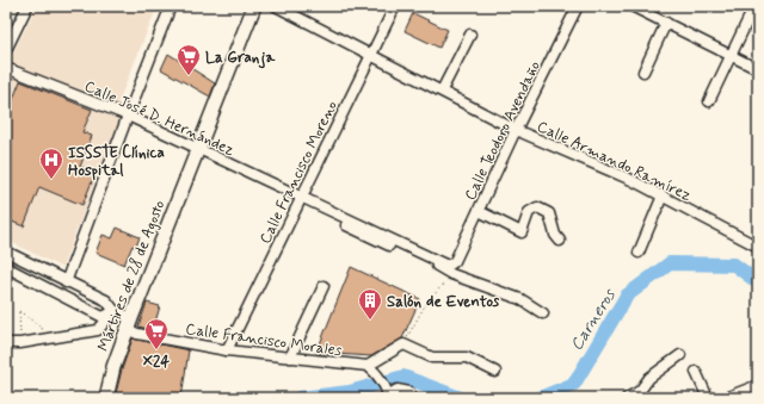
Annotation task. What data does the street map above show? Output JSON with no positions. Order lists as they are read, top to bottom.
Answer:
{
  "streets": {
    "main road": ["Mártires de 28 de Agosto"],
    "street": [
      "Calle José D. Hernández",
      "Calle Teodoro Avendaño",
      "Calle Armando Ramírez",
      "Calle Francisco Moreno",
      "Calle Francisco Morales"
    ]
  },
  "crossings": [
    ["Calle José D. Hernández", "Calle Teodoro Avendaño"],
    ["Calle José D. Hernández", "Calle Francisco Moreno"],
    ["Calle José D. Hernández", "Mártires de 28 de Agosto"],
    ["Calle Teodoro Avendaño", "Calle Armando Ramírez"],
    ["Calle Armando Ramírez", "Calle Francisco Moreno"],
    ["Calle Francisco Moreno", "Calle Francisco Morales"],
    ["Mártires de 28 de Agosto", "Calle Francisco Morales"]
  ],
  "water": ["Carneros"],
  "places": {
    "supermarket": ["La Granja", "X24"],
    "hospital": ["ISSSTE Clínica Hospital"],
    "building": ["Salón de Eventos"]
  }
}
